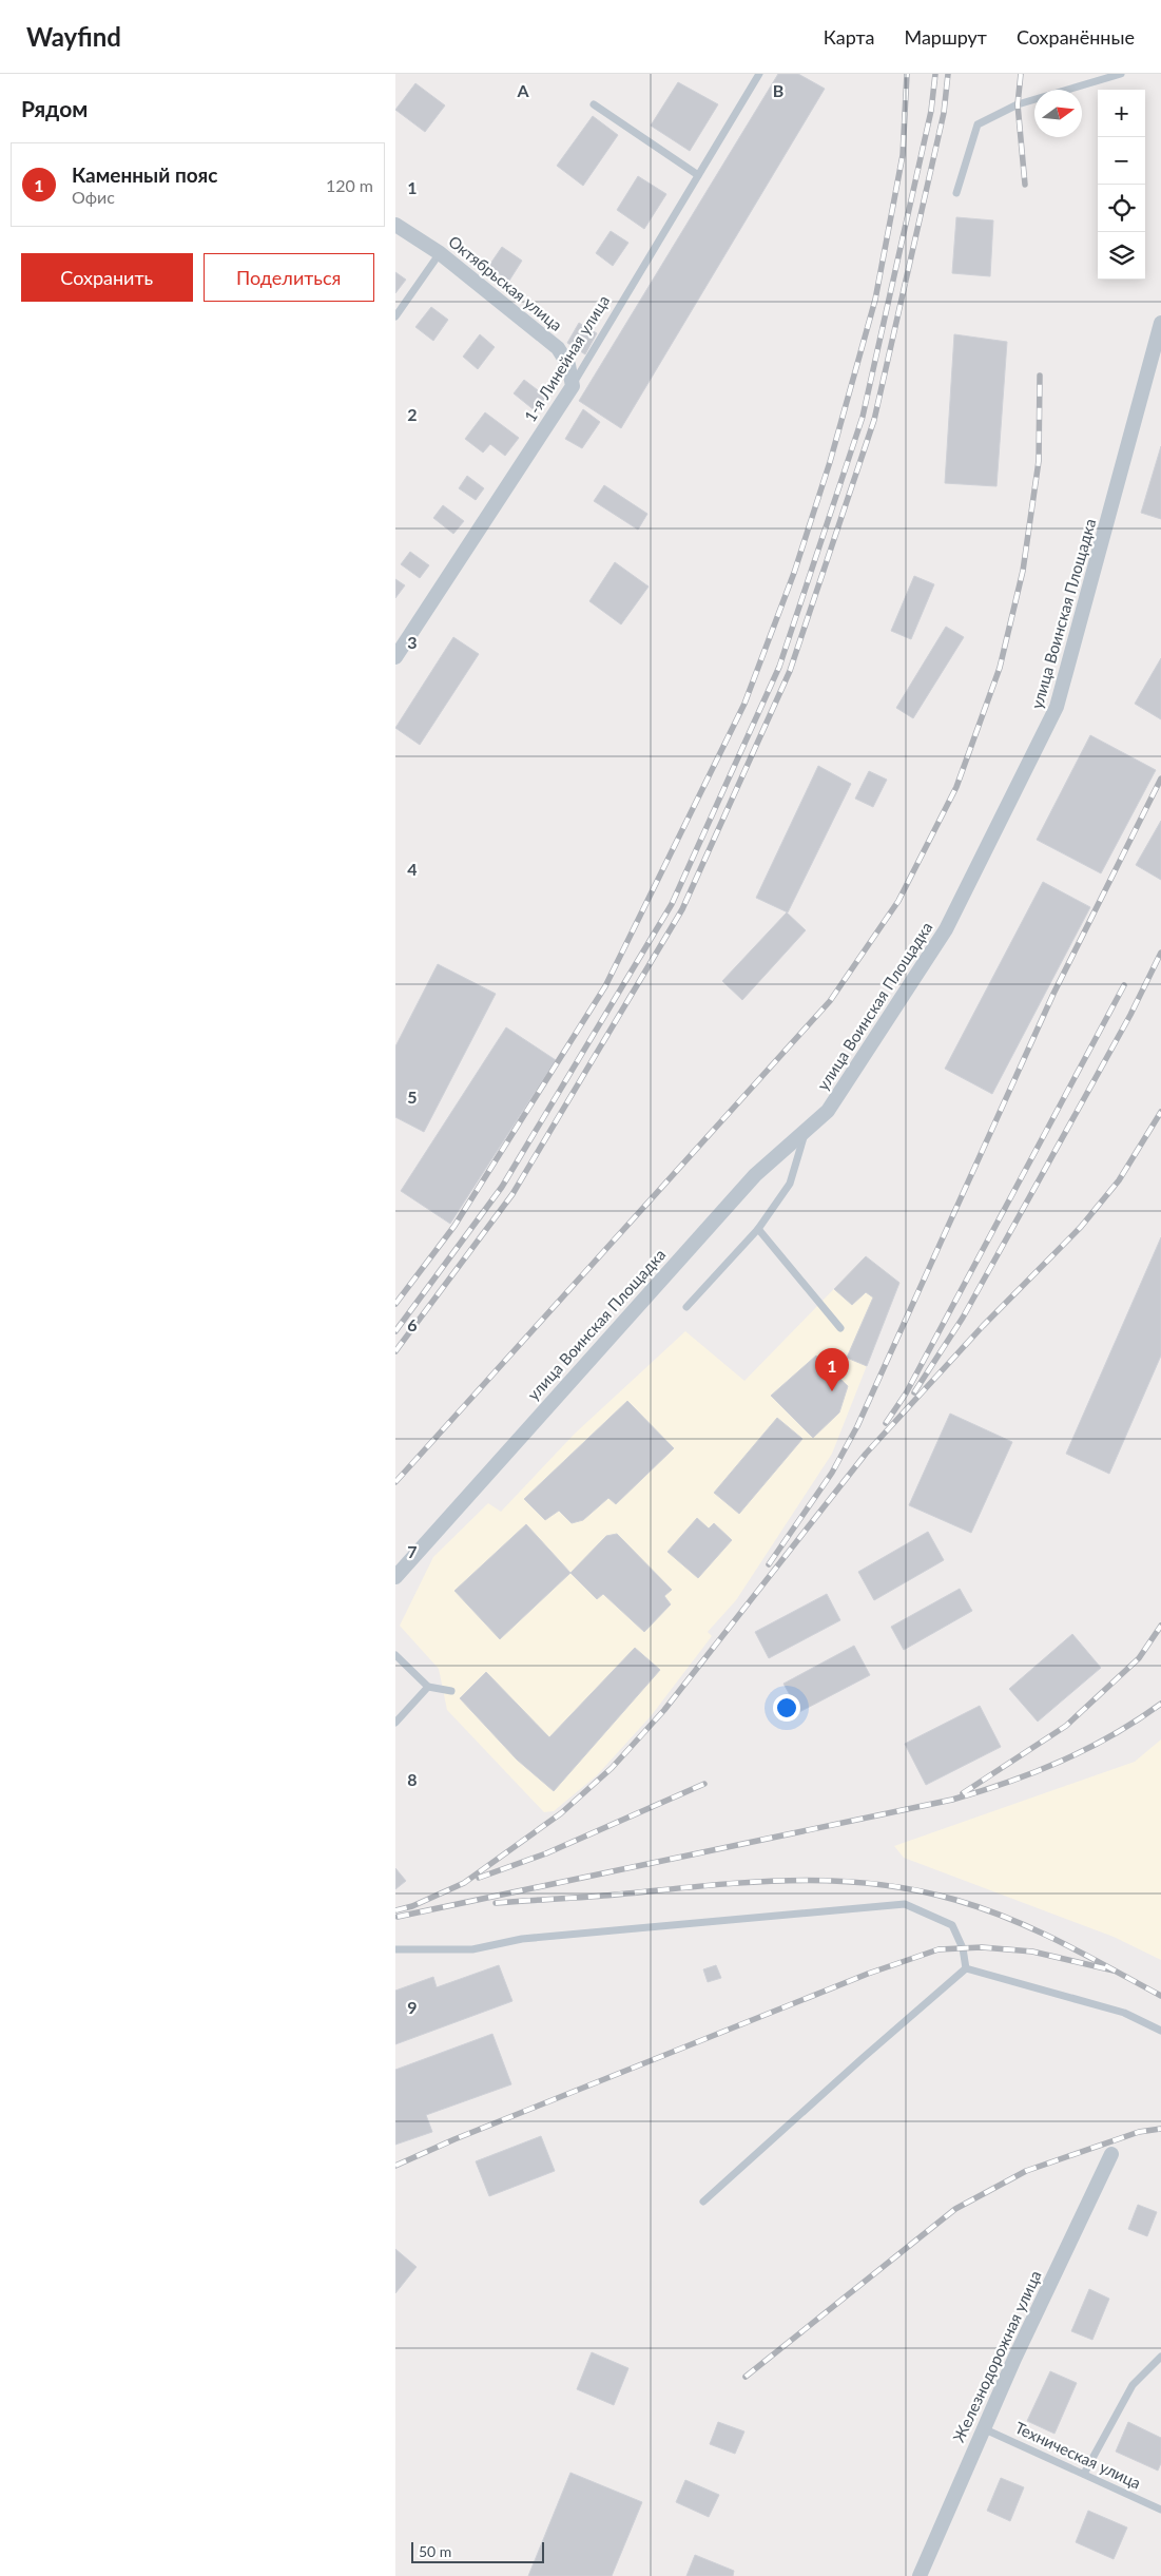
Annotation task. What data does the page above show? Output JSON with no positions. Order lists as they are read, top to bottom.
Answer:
{
  "streets": {
    "street": [
      "Октябрьская улица",
      "1-я Линейная улица",
      "улица Воинская Площадка",
      "Железнодорожная улица"
    ],
    "lane": ["Техническая улица"]
  },
  "crossings": [
    ["Октябрьская улица", "1-я Линейная улица"],
    ["Железнодорожная улица", "Техническая улица"]
  ],
  "scale_bar": "50 m",
  "north": "right",
  "page": {
    "header": "Wayfind",
    "nav": ["Карта", "Маршрут", "Сохранённые"],
    "heading": "Рядом",
    "map_buttons": ["+", "−"],
    "list": [
      {
        "mark": "1",
        "name": "Каменный пояс",
        "note": "Офис",
        "value": "120 m"
      }
    ],
    "buttons": ["Сохранить", "Поделиться"],
    "pins": "1",
    "scale": "50 m"
  },
  "grid": {
    "columns": ["A", "B"],
    "rows": [
      "1",
      "2",
      "3",
      "4",
      "5",
      "6",
      "7",
      "8",
      "9"
    ]
  }
}
